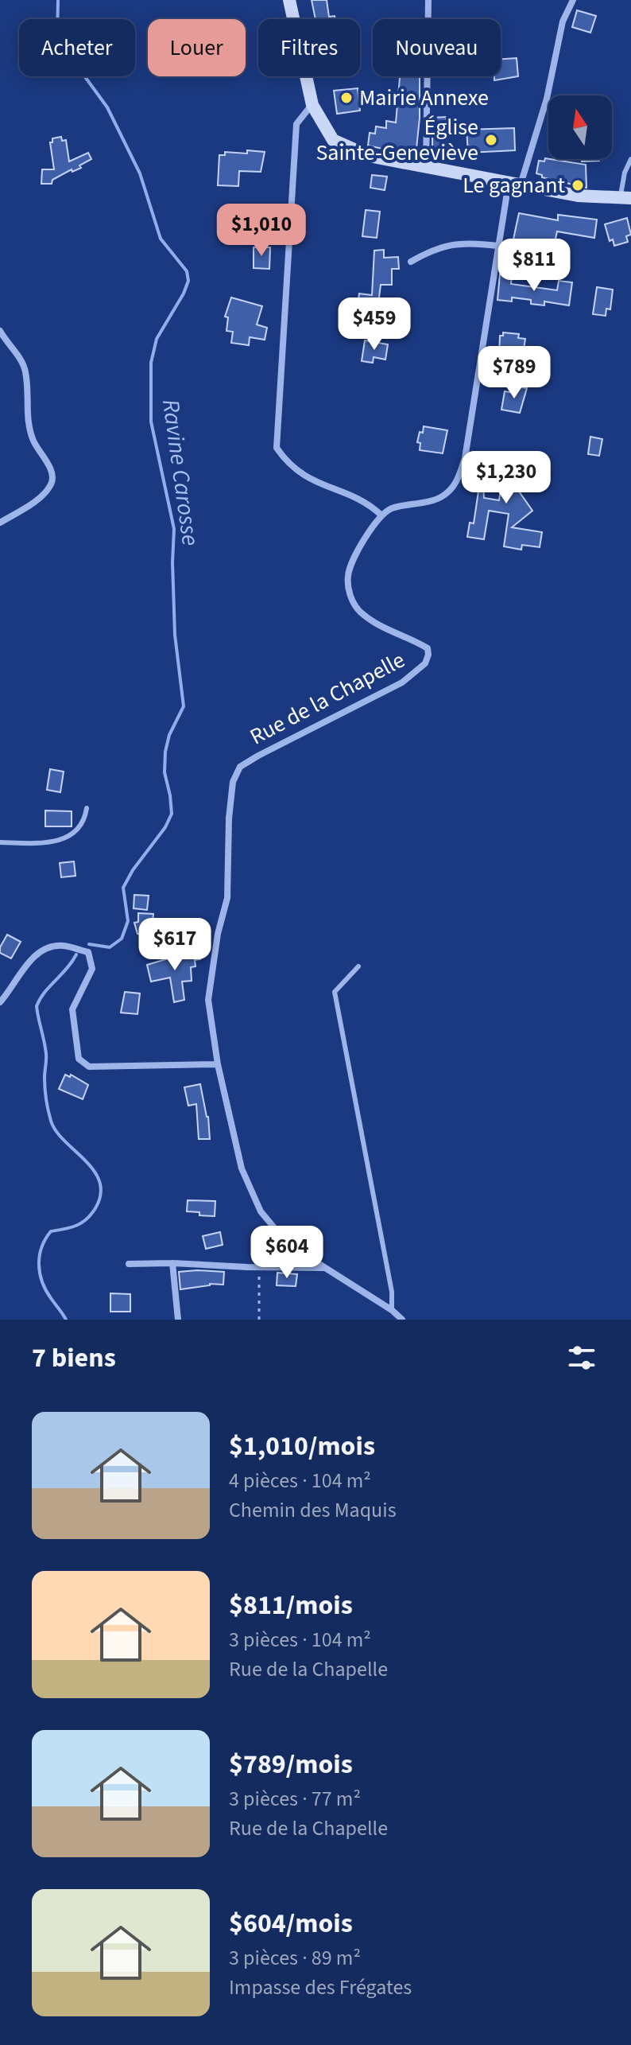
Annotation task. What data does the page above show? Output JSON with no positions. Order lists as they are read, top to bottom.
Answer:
{
  "streets": {
    "street": ["Rue de la Chapelle"]
  },
  "water": ["Ravine Carosse"],
  "places": ["Mairie Annexe", "Église Sainte-Geneviève", "Le gagnant"],
  "north": "top",
  "page": {
    "chip": [
      "Acheter",
      "Louer",
      "Filtres",
      "Nouveau"
    ],
    "price": [
      "$1,010",
      "$811",
      "$459",
      "$789",
      "$1,230",
      "$617",
      "$604"
    ],
    "heading": "7 biens",
    "list": [
      {
        "name": "$1,010/mois",
        "note": "4 pièces · 104 m² · Chemin des Maquis"
      },
      {
        "name": "$811/mois",
        "note": "3 pièces · 104 m² · Rue de la Chapelle"
      },
      {
        "name": "$789/mois",
        "note": "3 pièces · 77 m² · Rue de la Chapelle"
      },
      {
        "name": "$604/mois",
        "note": "3 pièces · 89 m² · Impasse des Frégates"
      }
    ]
  }
}
